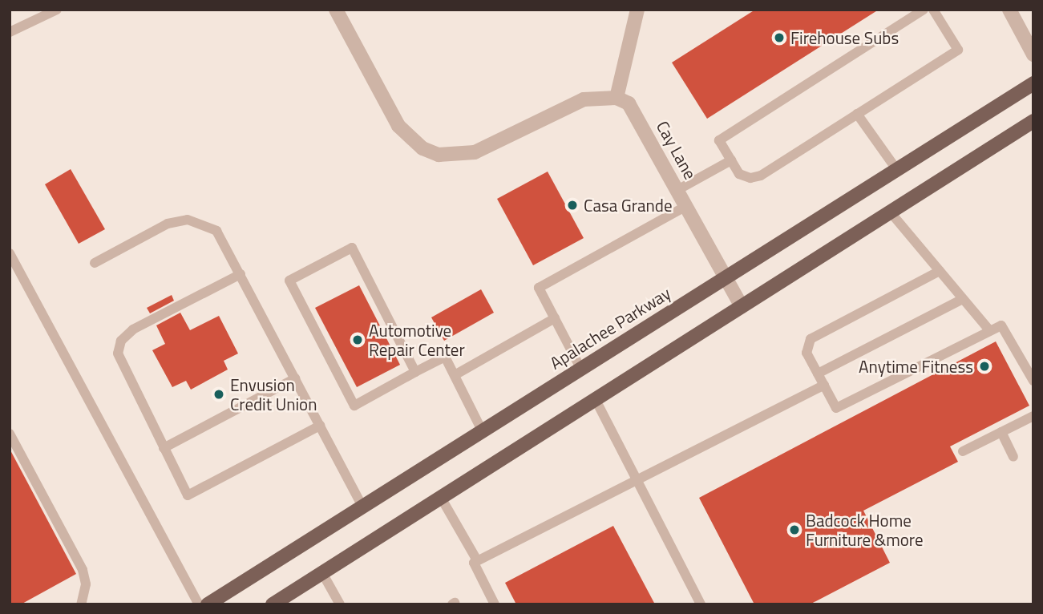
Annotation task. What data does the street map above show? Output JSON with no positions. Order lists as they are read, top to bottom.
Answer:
{
  "streets": {
    "main road": ["Apalachee Parkway"],
    "street": ["Cay Lane"]
  },
  "crossings": [
    ["Cay Lane", "Apalachee Parkway"]
  ],
  "places": [
    "Firehouse Subs",
    "Casa Grande",
    "Automotive Repair Center",
    "Anytime Fitness",
    "Envusion Credit Union",
    "Badcock Home Furniture &more"
  ]
}
